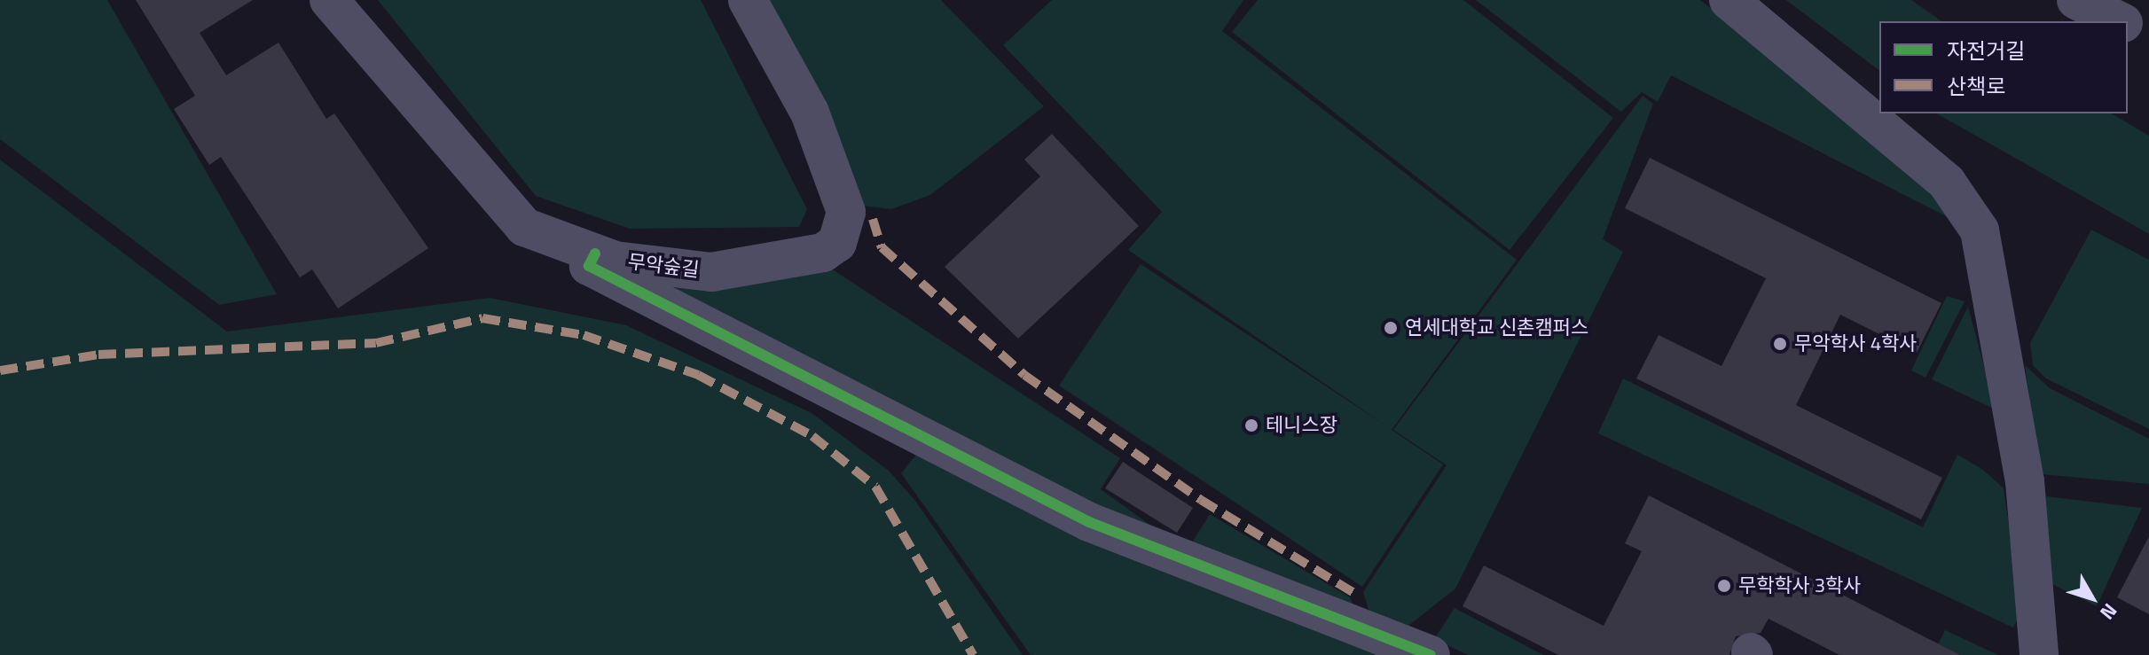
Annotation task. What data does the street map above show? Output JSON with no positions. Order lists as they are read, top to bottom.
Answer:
{
  "streets": {
    "street": ["무악숲길"]
  },
  "places": [
    "연세대학교 신촌캠퍼스",
    "무악학사 4학사",
    "테니스장",
    "무학학사 3학사"
  ],
  "legend": ["자전거길", "산책로"],
  "north": "bottom right"
}
